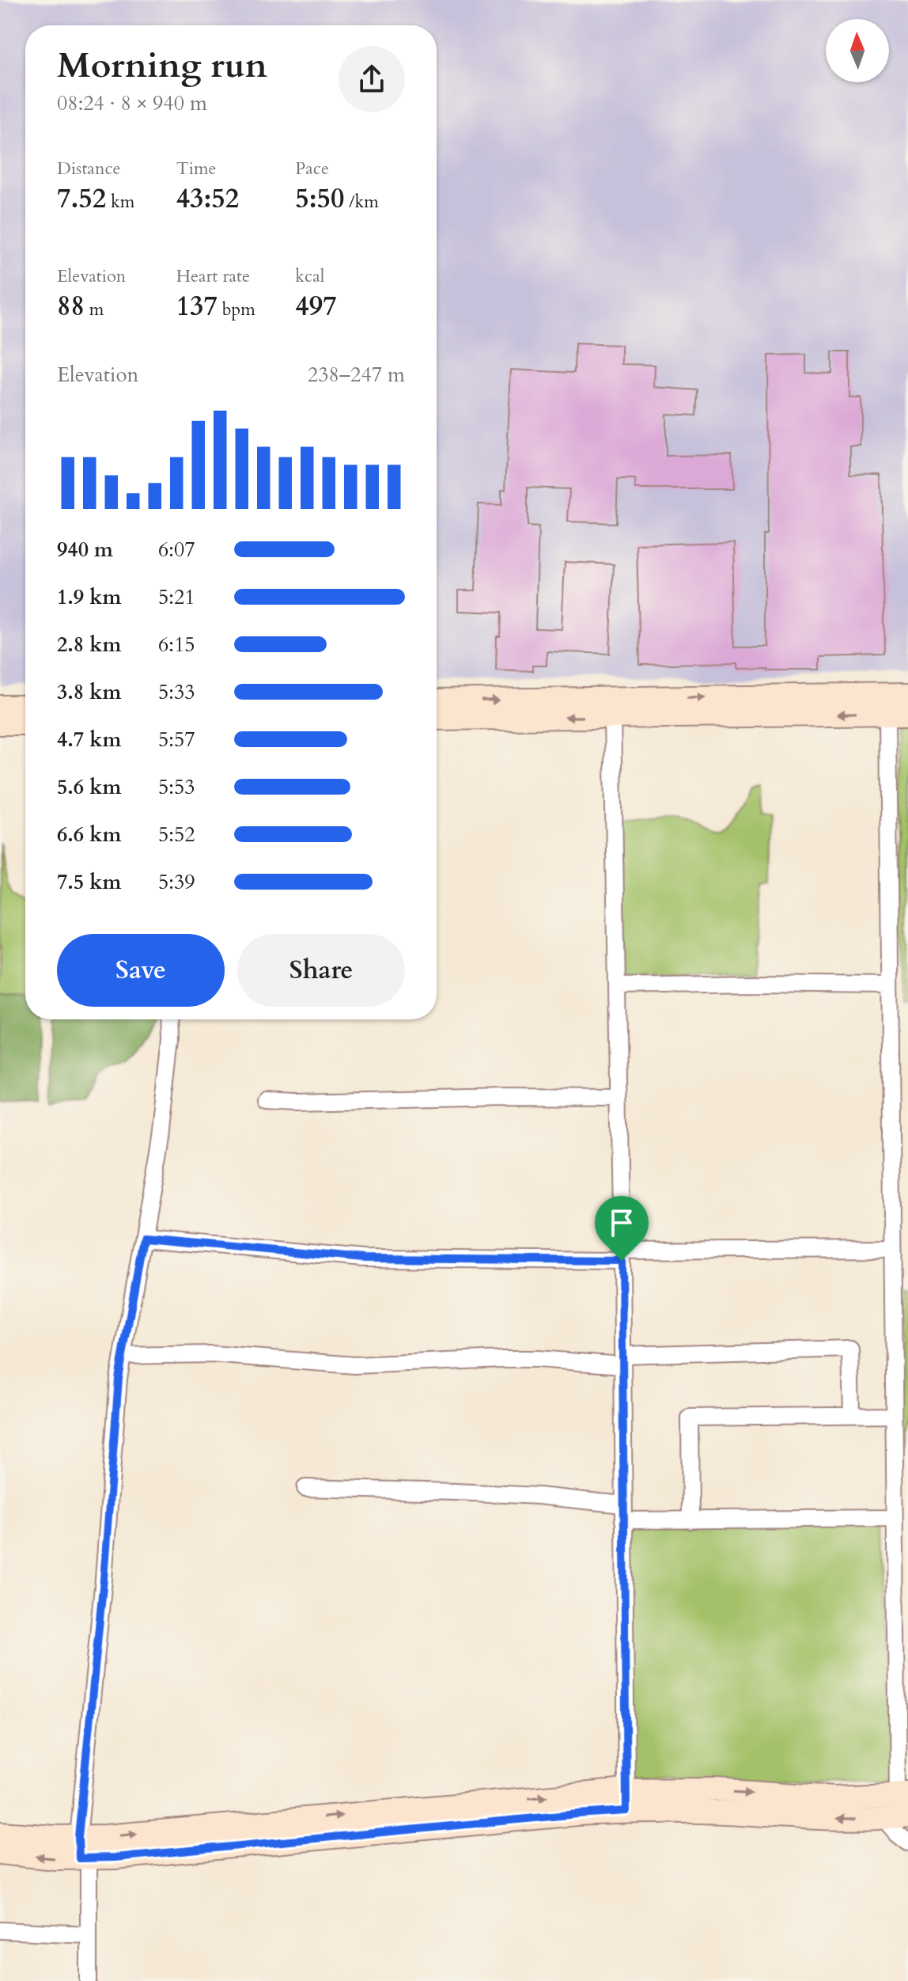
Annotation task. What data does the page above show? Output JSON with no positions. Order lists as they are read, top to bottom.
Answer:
{
  "north": "top",
  "page": {
    "heading": ["Morning run", "08:24 · 8 × 940 m"],
    "stats": [
      ["Distance", "7.52 km"],
      ["Time", "43:52"],
      ["Pace", "5:50 /km"],
      ["Elevation", "88 m"],
      ["Heart rate", "137 bpm"],
      ["kcal", "497"]
    ],
    "chart": ["Elevation", "238–247 m"],
    "list": [
      {
        "name": "940 m",
        "note": "6:07"
      },
      {
        "name": "1.9 km",
        "note": "5:21"
      },
      {
        "name": "2.8 km",
        "note": "6:15"
      },
      {
        "name": "3.8 km",
        "note": "5:33"
      },
      {
        "name": "4.7 km",
        "note": "5:57"
      },
      {
        "name": "5.6 km",
        "note": "5:53"
      },
      {
        "name": "6.6 km",
        "note": "5:52"
      },
      {
        "name": "7.5 km",
        "note": "5:39"
      }
    ],
    "buttons": ["Save", "Share"]
  }
}
